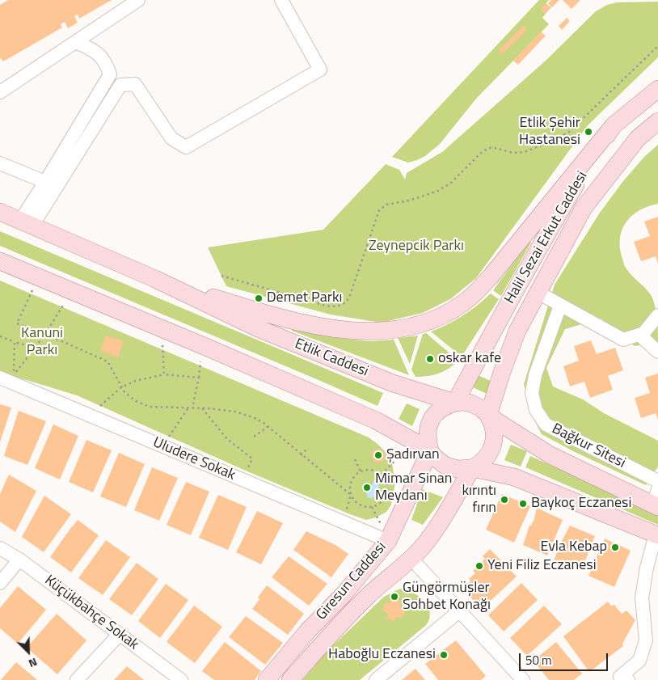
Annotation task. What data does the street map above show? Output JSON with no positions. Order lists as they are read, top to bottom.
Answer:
{
  "streets": {
    "main road": ["Halil Sezai Erkut Caddesi", "Etlik Caddesi", "Giresun Caddesi"],
    "street": ["Bağkur Sitesi", "Uludere Sokak", "Küçükbahçe Sokak"]
  },
  "crossings": [
    ["Halil Sezai Erkut Caddesi", "Etlik Caddesi"],
    ["Halil Sezai Erkut Caddesi", "Giresun Caddesi"],
    ["Etlik Caddesi", "Giresun Caddesi"],
    ["Uludere Sokak", "Giresun Caddesi"]
  ],
  "parks": ["Zeynepcik Parkı", "Kanuni Parkı"],
  "places": [
    "Etlik Şehir Hastanesi",
    "Demet Parkı",
    "oskar kafe",
    "Şadırvan",
    "Mimar Sinan Meydanı",
    "kırıntı fırın",
    "Baykoç Eczanesi",
    "Evla Kebap",
    "Yeni Filiz Eczanesi",
    "Güngörmüşler Sohbet Konağı",
    "Haboğlu Eczanesi"
  ],
  "scale_bar": "50 m",
  "north": "bottom right"
}
